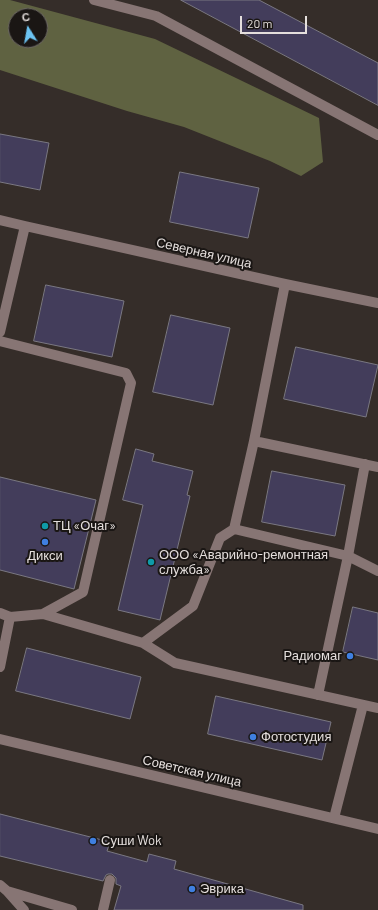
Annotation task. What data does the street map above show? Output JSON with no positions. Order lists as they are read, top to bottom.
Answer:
{
  "streets": {
    "street": ["Северная улица", "Советская улица"]
  },
  "places": [
    "ТЦ «Очаг»",
    "Дикси",
    "ООО «Аварийно-ремонтная служба»",
    "Радиомаг",
    "Фотостудия",
    "Суши Wok",
    "Эврика"
  ],
  "scale_bar": "20 m",
  "north": "top"
}
